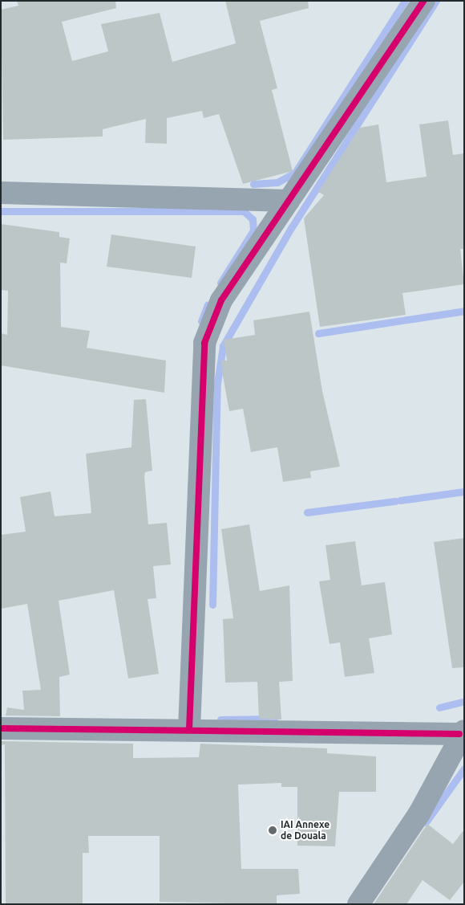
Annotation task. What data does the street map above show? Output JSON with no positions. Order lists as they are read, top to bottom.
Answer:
{
  "places": ["IAI Annexe de Douala"]
}
